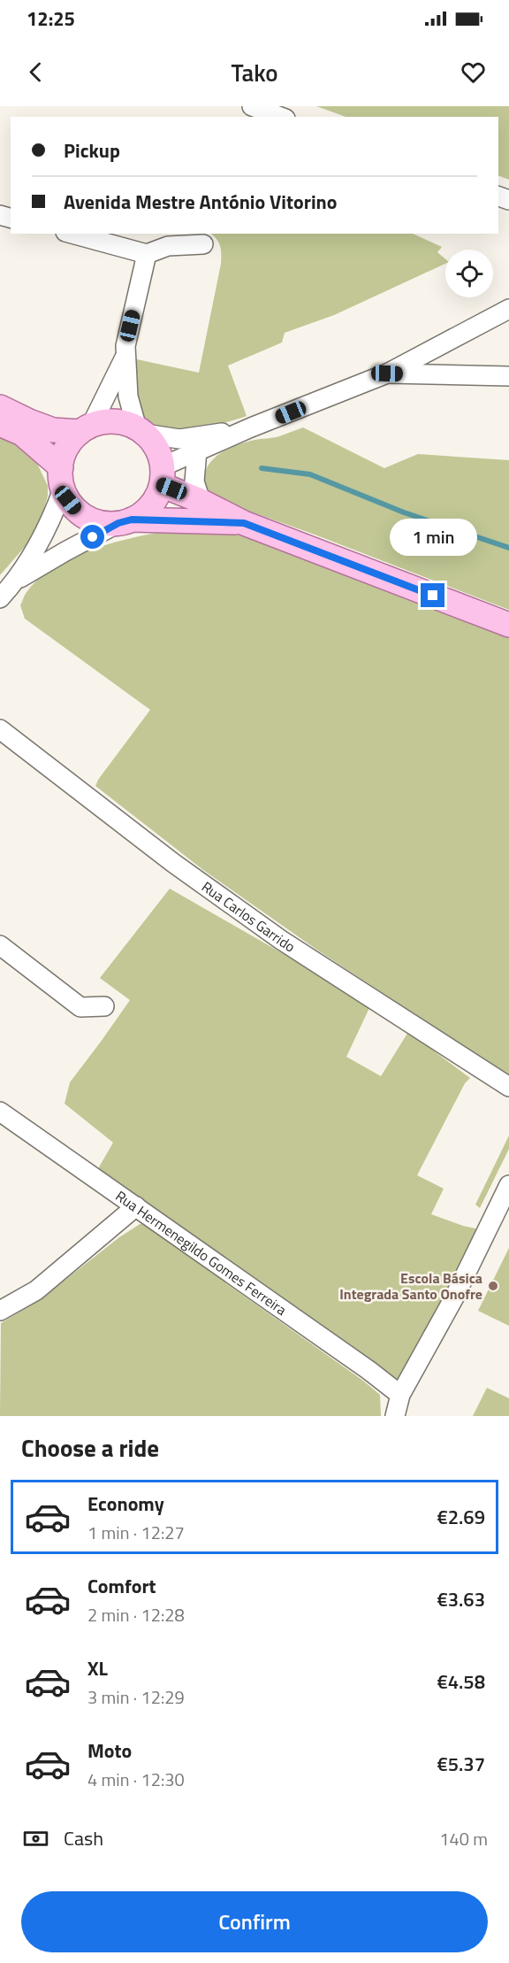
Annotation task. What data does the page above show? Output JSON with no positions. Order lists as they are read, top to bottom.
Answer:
{
  "streets": {
    "street": ["Rua Carlos Garrido", "Rua Hermenegildo Gomes Ferreira"]
  },
  "places": ["Escola Básica Integrada Santo Onofre"],
  "page": {
    "status": "12:25",
    "header": "Tako",
    "banner": ["Pickup", "Avenida Mestre António Vitorino"],
    "bubble": "1 min",
    "heading": "Choose a ride",
    "list": [
      {
        "name": "Economy",
        "note": "1 min · 12:27",
        "value": "€2.69"
      },
      {
        "name": "Comfort",
        "note": "2 min · 12:28",
        "value": "€3.63"
      },
      {
        "name": "XL",
        "note": "3 min · 12:29",
        "value": "€4.58"
      },
      {
        "name": "Moto",
        "note": "4 min · 12:30",
        "value": "€5.37"
      }
    ],
    "pay": ["Cash", "140 m"],
    "buttons": "Confirm"
  }
}
